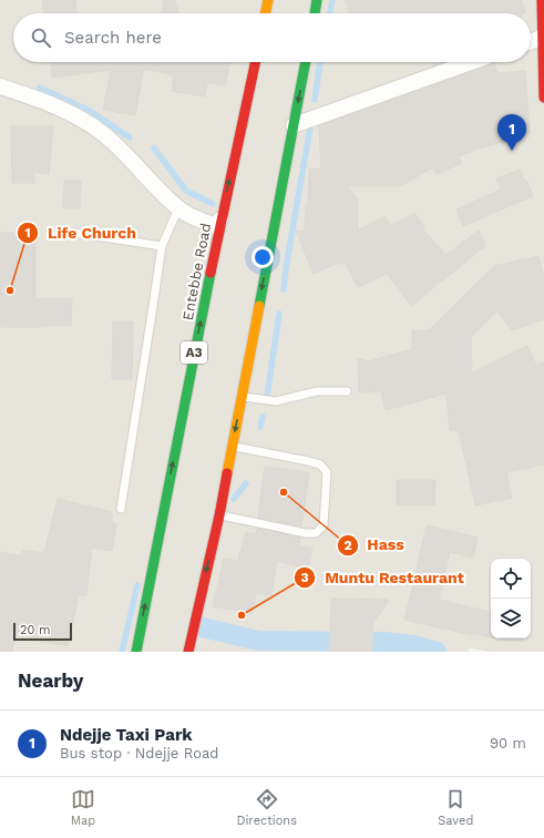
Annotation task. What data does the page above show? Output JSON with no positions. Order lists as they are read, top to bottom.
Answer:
{
  "streets": {
    "main road": ["Entebbe Road", "A3"]
  },
  "places": ["Life Church", "Hass", "Muntu Restaurant"],
  "scale_bar": "20 m",
  "page": {
    "search": "Search here",
    "pins": "1",
    "scale": "20 m",
    "heading": "Nearby",
    "list": [
      {
        "mark": "1",
        "name": "Ndejje Taxi Park",
        "note": "Bus stop · Ndejje Road",
        "value": "90 m"
      }
    ],
    "nav": ["Map", "Directions", "Saved"]
  }
}
